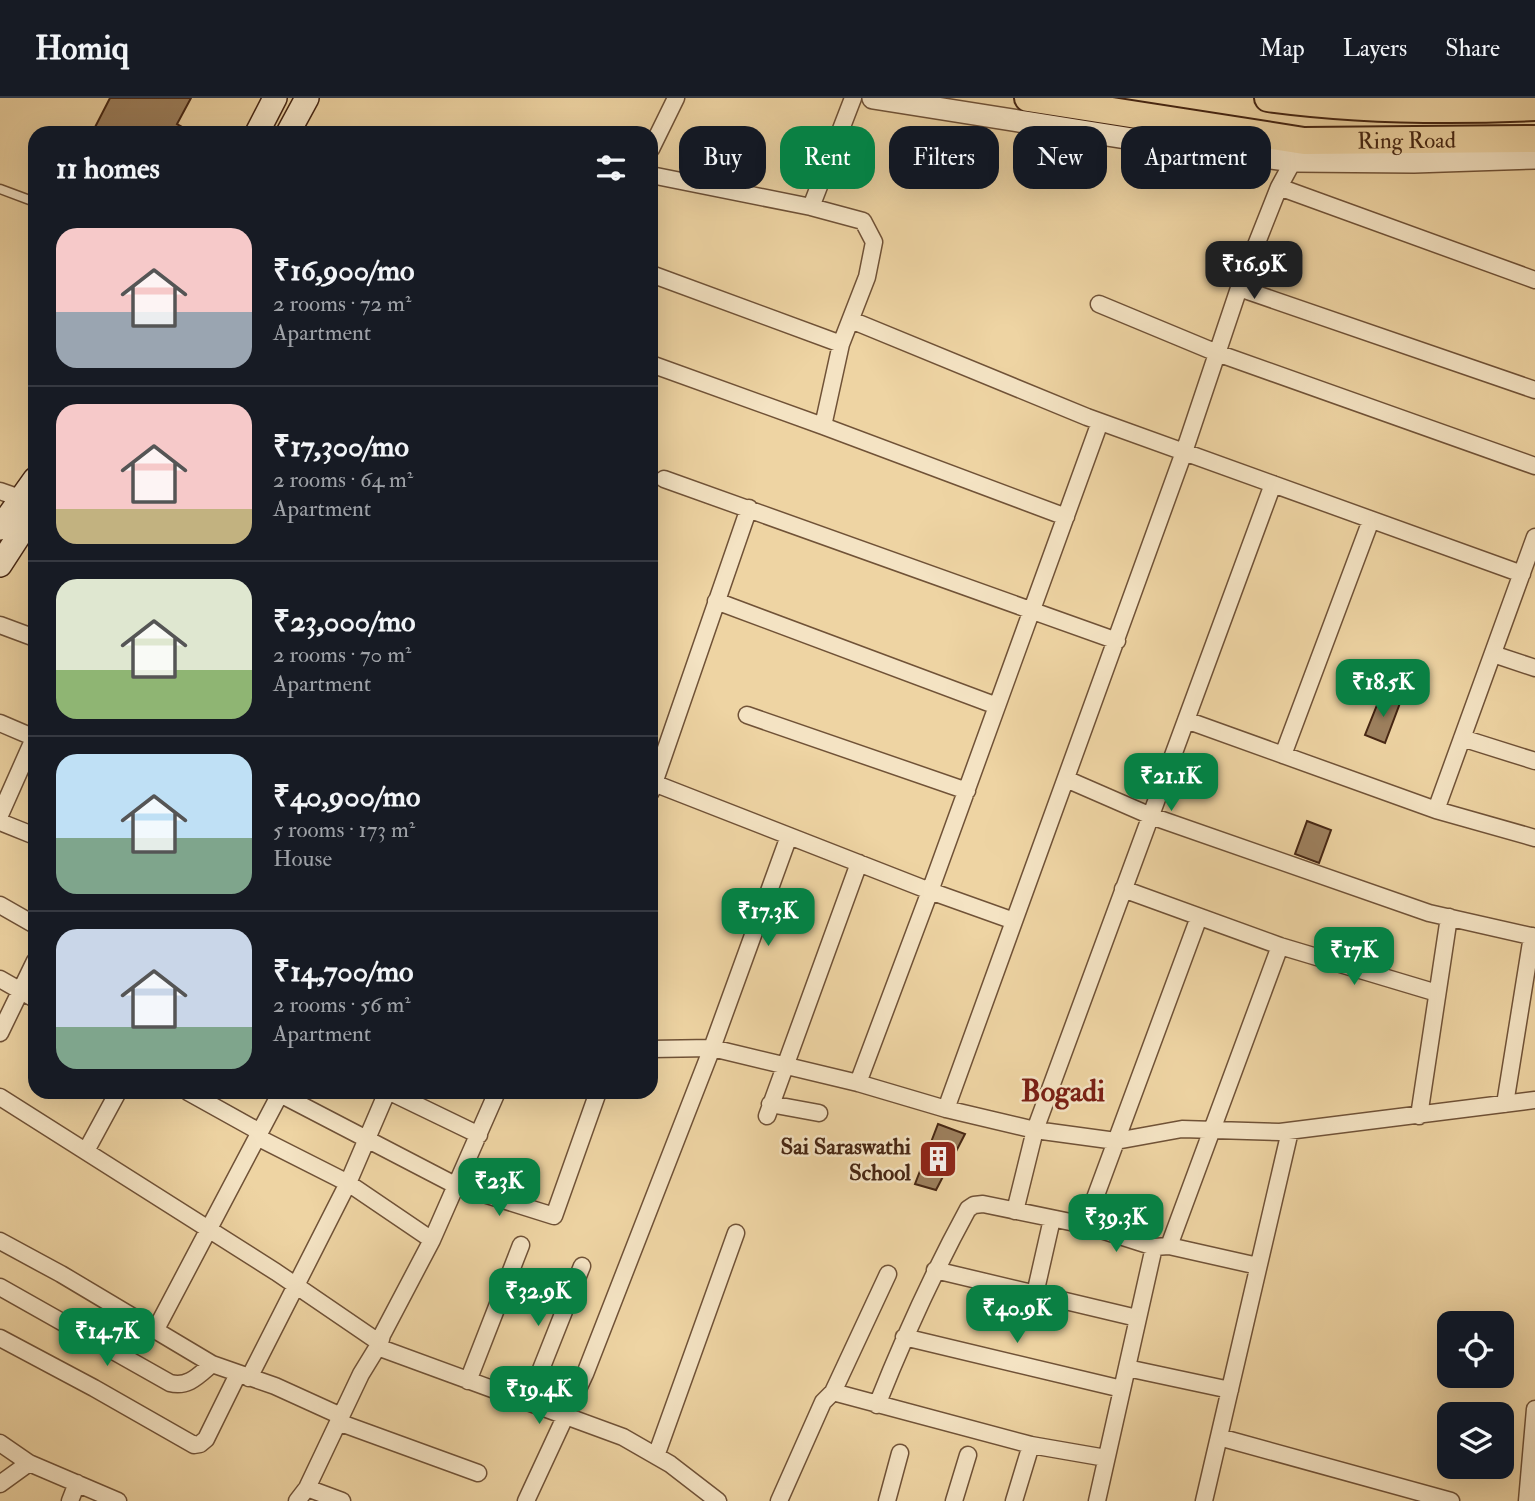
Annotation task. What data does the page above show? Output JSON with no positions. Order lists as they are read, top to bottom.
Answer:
{
  "streets": {
    "highway": ["Ring Road"]
  },
  "districts": ["Bogadi"],
  "places": {
    "building": ["Sai Saraswathi School"]
  },
  "page": {
    "header": "Homiq",
    "nav": ["Map", "Layers", "Share"],
    "chip": [
      "Buy",
      "Rent",
      "Filters",
      "New",
      "Apartment"
    ],
    "heading": "11 homes",
    "list": [
      {
        "name": "₹16,900/mo",
        "note": "2 rooms · 72 m² · Apartment"
      },
      {
        "name": "₹17,300/mo",
        "note": "2 rooms · 64 m² · Apartment"
      },
      {
        "name": "₹23,000/mo",
        "note": "2 rooms · 70 m² · Apartment"
      },
      {
        "name": "₹40,900/mo",
        "note": "5 rooms · 173 m² · House"
      },
      {
        "name": "₹14,700/mo",
        "note": "2 rooms · 56 m² · Apartment"
      }
    ],
    "price": [
      "₹16.9K",
      "₹18.5K",
      "₹21.1K",
      "₹17.3K",
      "₹17K",
      "₹23K",
      "₹39.3K",
      "₹32.9K",
      "₹40.9K",
      "₹14.7K",
      "₹19.4K"
    ]
  }
}
